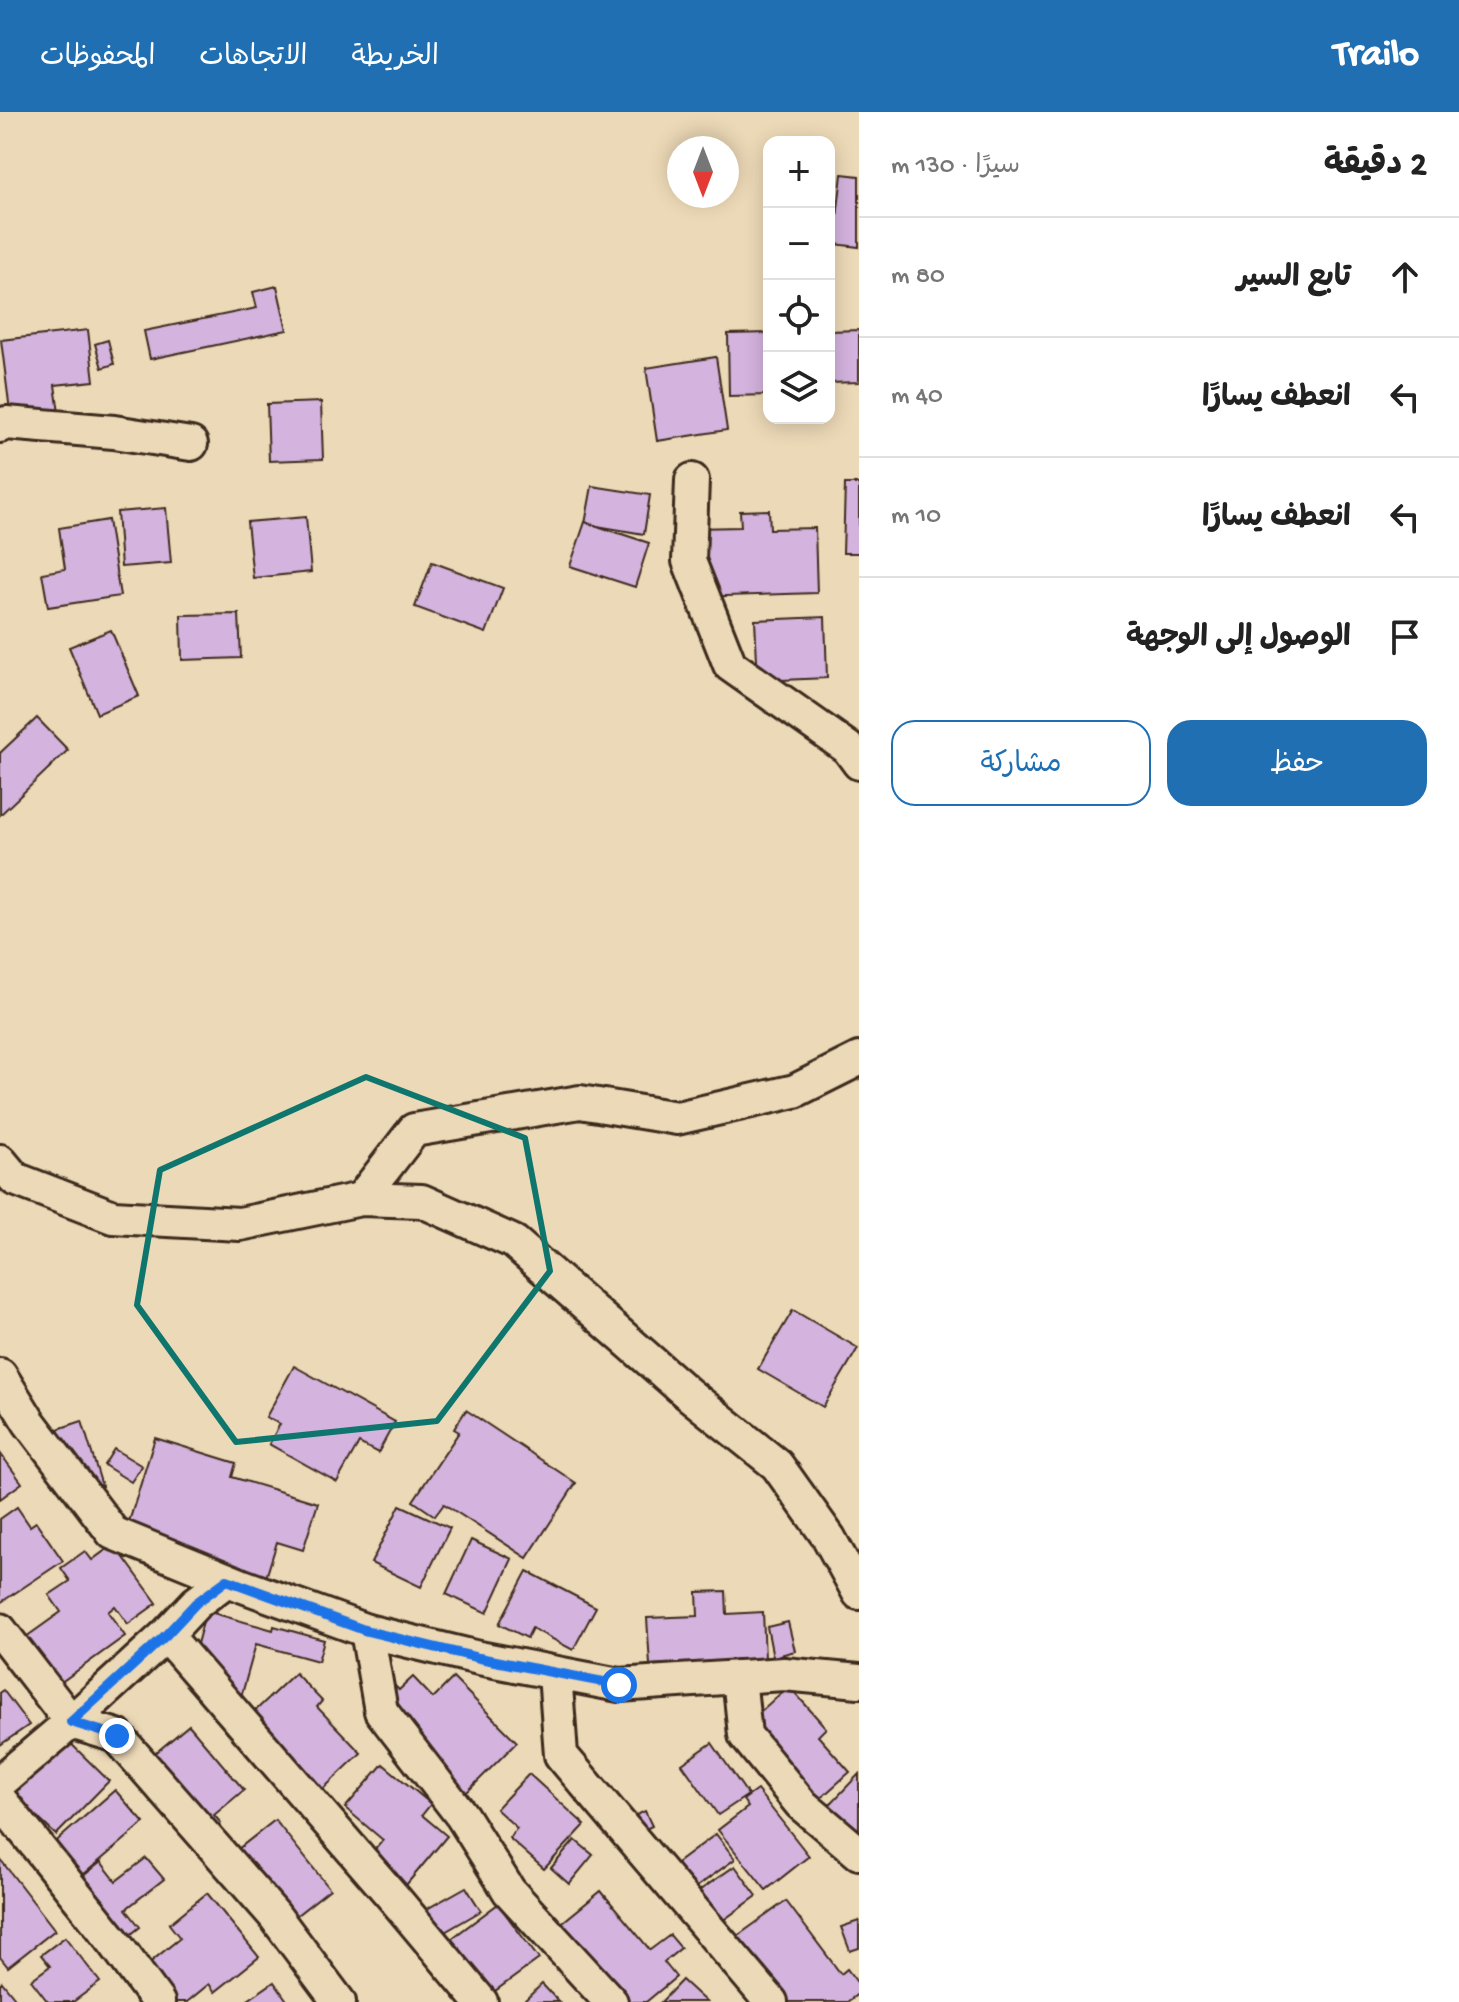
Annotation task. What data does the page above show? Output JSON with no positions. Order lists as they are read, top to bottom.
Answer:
{
  "north": "bottom",
  "page": {
    "header": "Trailo",
    "nav": ["الخريطة", "الاتجاهات", "المحفوظات"],
    "heading": ["2 دقيقة", "سيرًا · 130 m"],
    "map_buttons": ["+", "−"],
    "list": [
      ["تابع السير", "80 m"],
      ["انعطف يسارًا", "40 m"],
      ["انعطف يسارًا", "10 m"],
      "الوصول إلى الوجهة"
    ],
    "buttons": ["حفظ", "مشاركة"]
  }
}
